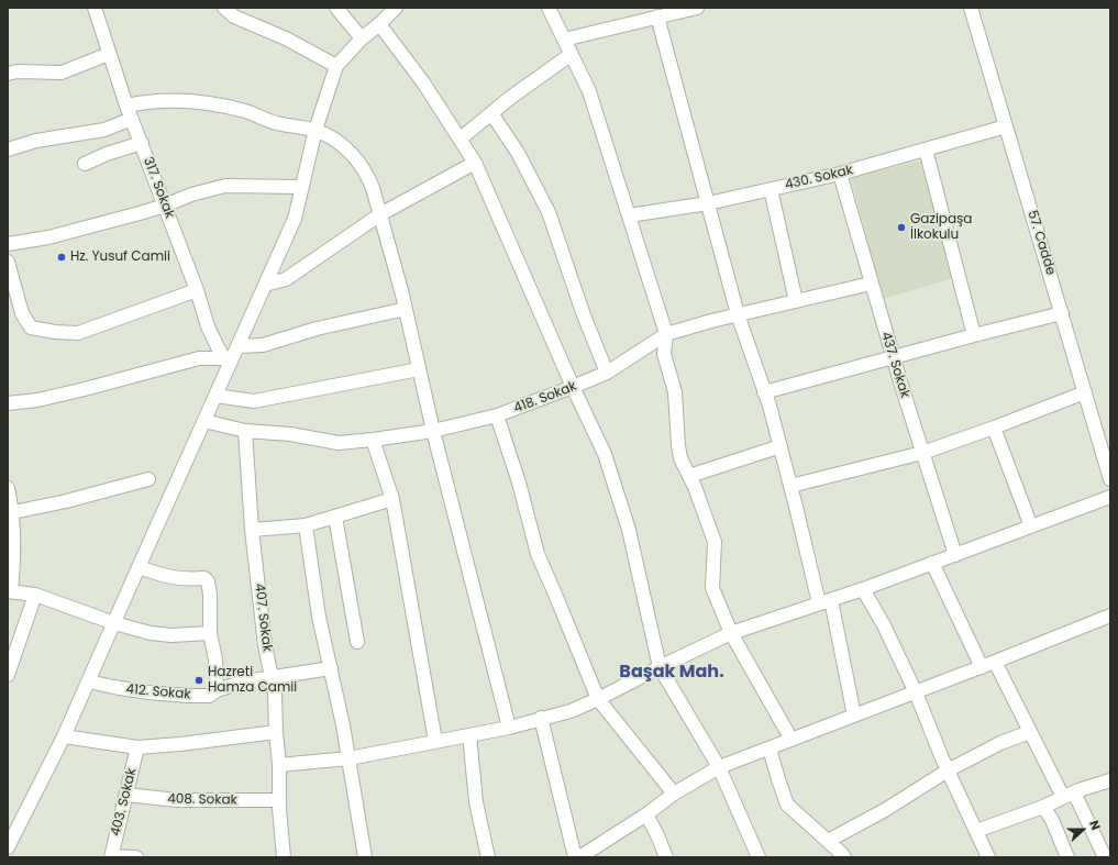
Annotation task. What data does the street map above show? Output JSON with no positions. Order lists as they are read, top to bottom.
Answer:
{
  "streets": {
    "street": [
      "430. Sokak",
      "317. Sokak",
      "57. Cadde",
      "437. Sokak",
      "418. Sokak",
      "407. Sokak",
      "412. Sokak",
      "408. Sokak",
      "403. Sokak"
    ]
  },
  "crossings": [
    ["430. Sokak", "57. Cadde"],
    ["430. Sokak", "437. Sokak"],
    ["437. Sokak", "418. Sokak"],
    ["418. Sokak", "407. Sokak"],
    ["407. Sokak", "412. Sokak"],
    ["407. Sokak", "408. Sokak"],
    ["408. Sokak", "403. Sokak"]
  ],
  "districts": ["Başak Mah."],
  "places": ["Gazipaşa İlkokulu", "Hz. Yusuf Camii", "Hazreti Hamza Camii"],
  "north": "right"
}
